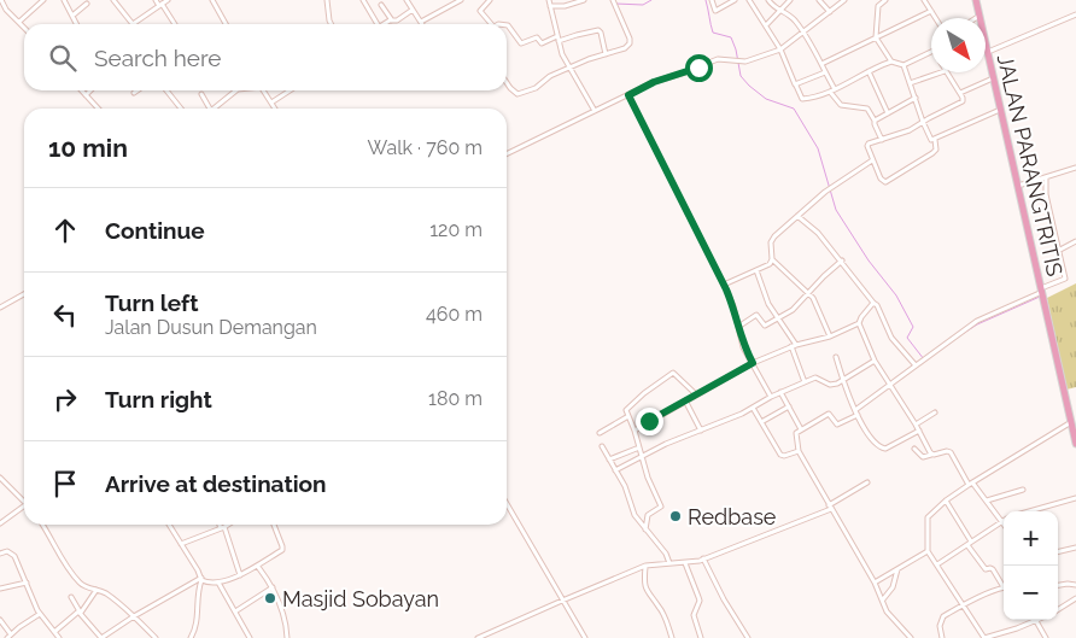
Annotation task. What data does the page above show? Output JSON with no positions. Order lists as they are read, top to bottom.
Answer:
{
  "streets": {
    "main road": ["JALAN PARANGTRITIS"]
  },
  "places": ["Redbase", "Masjid Sobayan"],
  "north": "bottom right",
  "page": {
    "search": "Search here",
    "heading": ["10 min", "Walk · 760 m"],
    "list": [
      ["Continue", "120 m"],
      ["Turn left", "Jalan Dusun Demangan", "460 m"],
      ["Turn right", "180 m"],
      "Arrive at destination"
    ],
    "map_buttons": ["+", "−"]
  }
}
